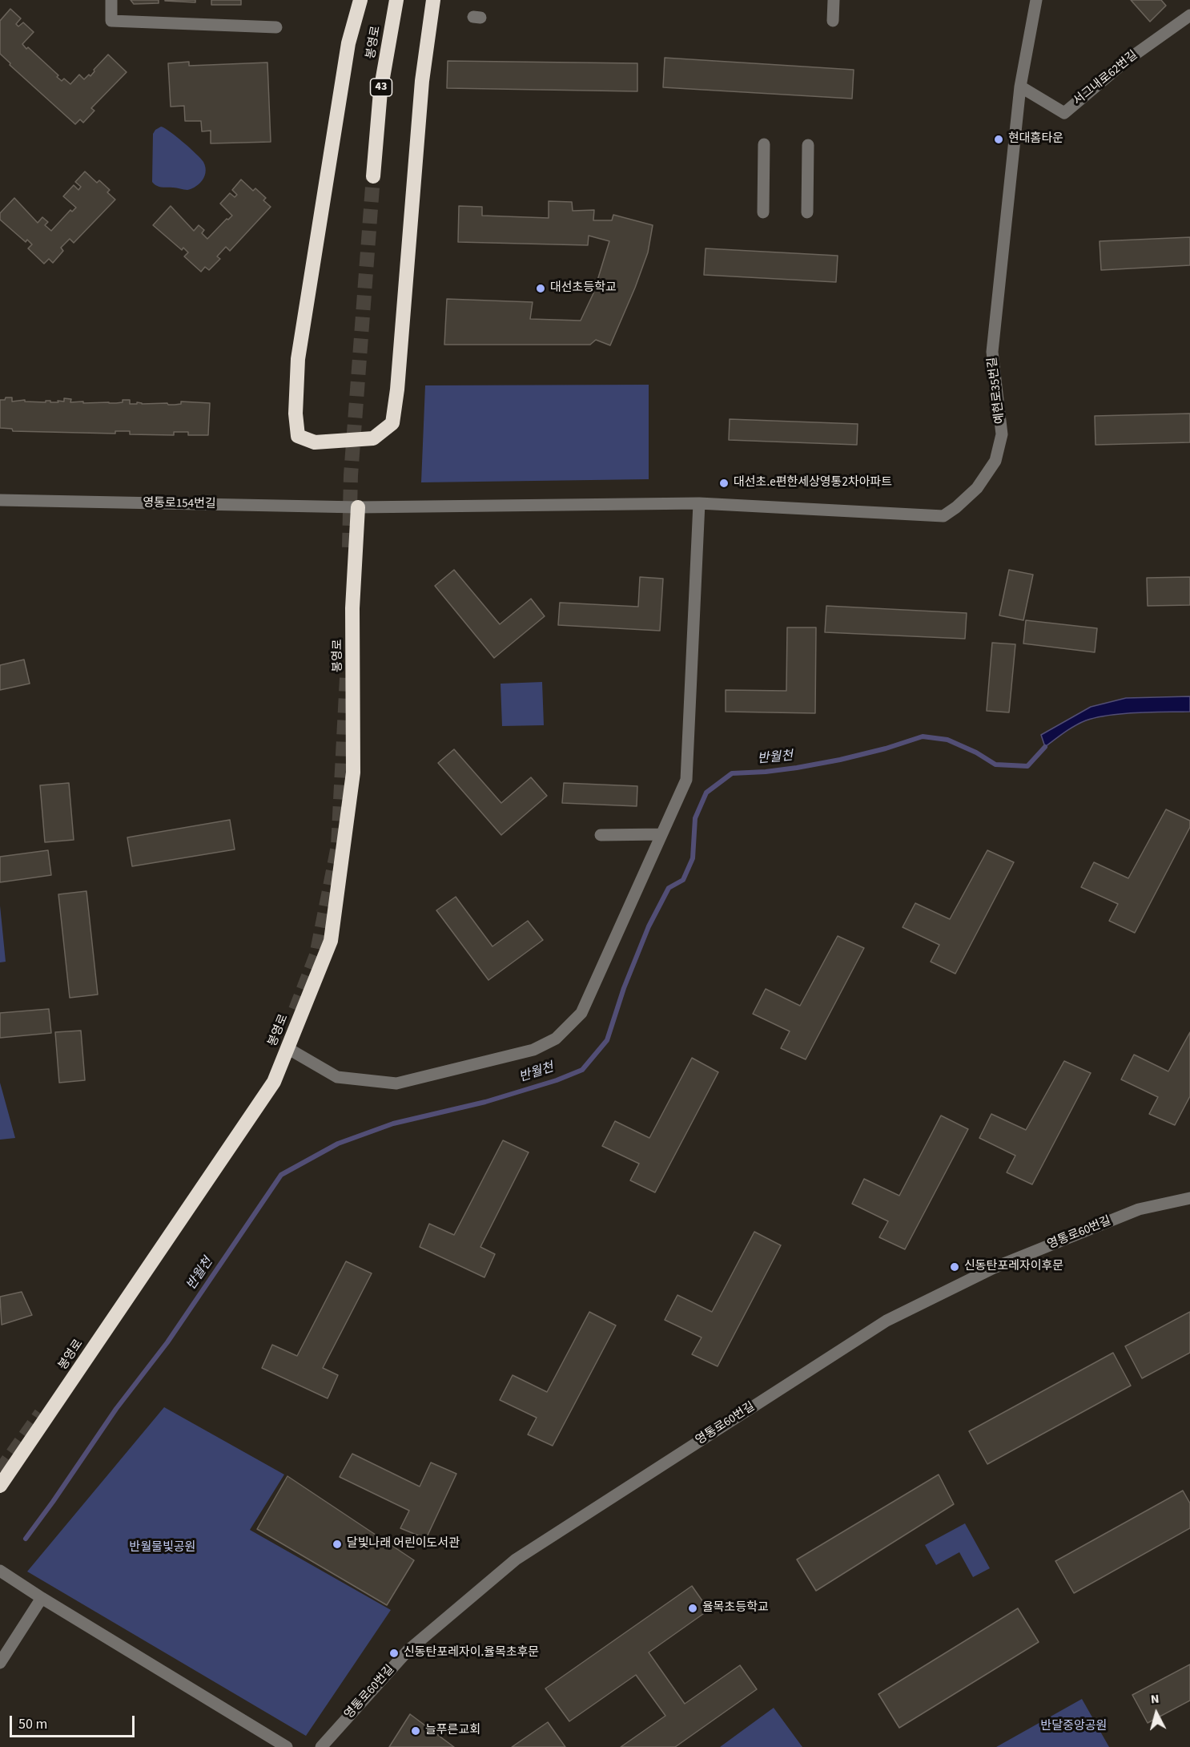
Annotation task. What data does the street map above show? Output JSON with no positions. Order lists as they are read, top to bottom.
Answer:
{
  "streets": {
    "highway": ["봉영로", "43"],
    "street": [
      "서그내로62번길",
      "예현로35번길",
      "영통로154번길",
      "영통로60번길"
    ]
  },
  "crossings": [
    ["봉영로", "예현로35번길"],
    ["봉영로", "영통로154번길"],
    ["서그내로62번길", "예현로35번길"],
    ["예현로35번길", "영통로154번길"]
  ],
  "water": ["반월천"],
  "parks": ["반월물빛공원", "반달중앙공원"],
  "places": [
    "현대홈타운",
    "대선초등학교",
    "대선초.e편한세상영통2차아파트",
    "신동탄포레자이후문",
    "달빛나래 어린이도서관",
    "율목초등학교",
    "신동탄포레자이.율목초후문",
    "늘푸른교회"
  ],
  "scale_bar": "50 m",
  "north": "top"
}
